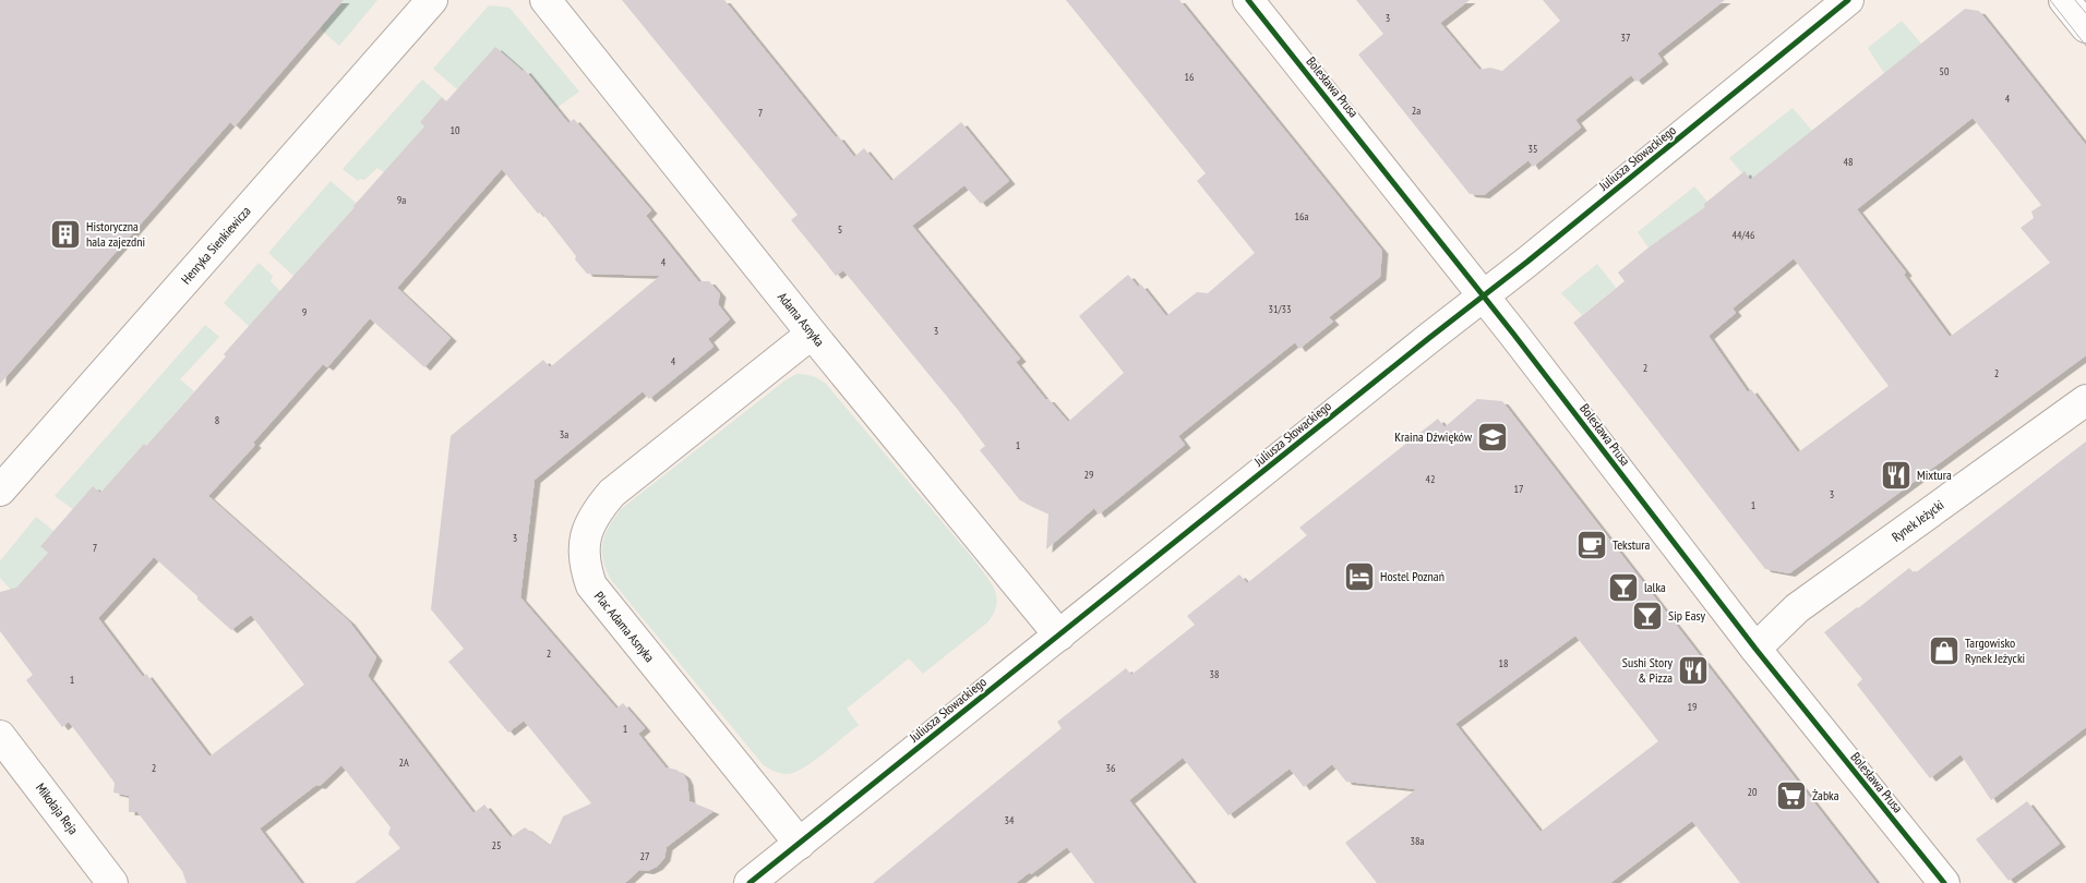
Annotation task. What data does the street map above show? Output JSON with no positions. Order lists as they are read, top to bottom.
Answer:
{
  "streets": {
    "street": [
      "Bolesława Prusa",
      "Juliusza Słowackiego",
      "Henryka Sienkiewicza",
      "Adama Asnyka",
      "Rynek Jeżycki",
      "Plac Adama Asnyka",
      "Mikołaja Reja"
    ]
  },
  "crossings": [
    ["Bolesława Prusa", "Juliusza Słowackiego"],
    ["Bolesława Prusa", "Rynek Jeżycki"],
    ["Juliusza Słowackiego", "Adama Asnyka"],
    ["Juliusza Słowackiego", "Plac Adama Asnyka"],
    ["Adama Asnyka", "Plac Adama Asnyka"]
  ],
  "places": {
    "building": ["Historyczna hala zajezdni"],
    "school or university": ["Kraina Dźwięków"],
    "restaurant": ["Mixtura", "Sushi Story & Pizza"],
    "cafe": ["Tekstura"],
    "hotel": ["Hostel Poznań"],
    "bar": ["lalka", "Sip Easy"],
    "shop": ["Targowisko Rynek Jeżycki"],
    "supermarket": ["Żabka"]
  },
  "house_numbers": [
    "3",
    "37",
    "50",
    "16",
    "4",
    "2a",
    "7",
    "10",
    "35",
    "48",
    "9a",
    "16a",
    "5",
    "44/46",
    "4",
    "31/33",
    "9",
    "3",
    "4",
    "2",
    "2",
    "8",
    "3a",
    "1",
    "29",
    "42",
    "17",
    "3",
    "1",
    "3",
    "7",
    "2",
    "18",
    "38",
    "1",
    "19",
    "1",
    "2A",
    "2",
    "36",
    "20",
    "34",
    "38a",
    "25",
    "27"
  ]
}
